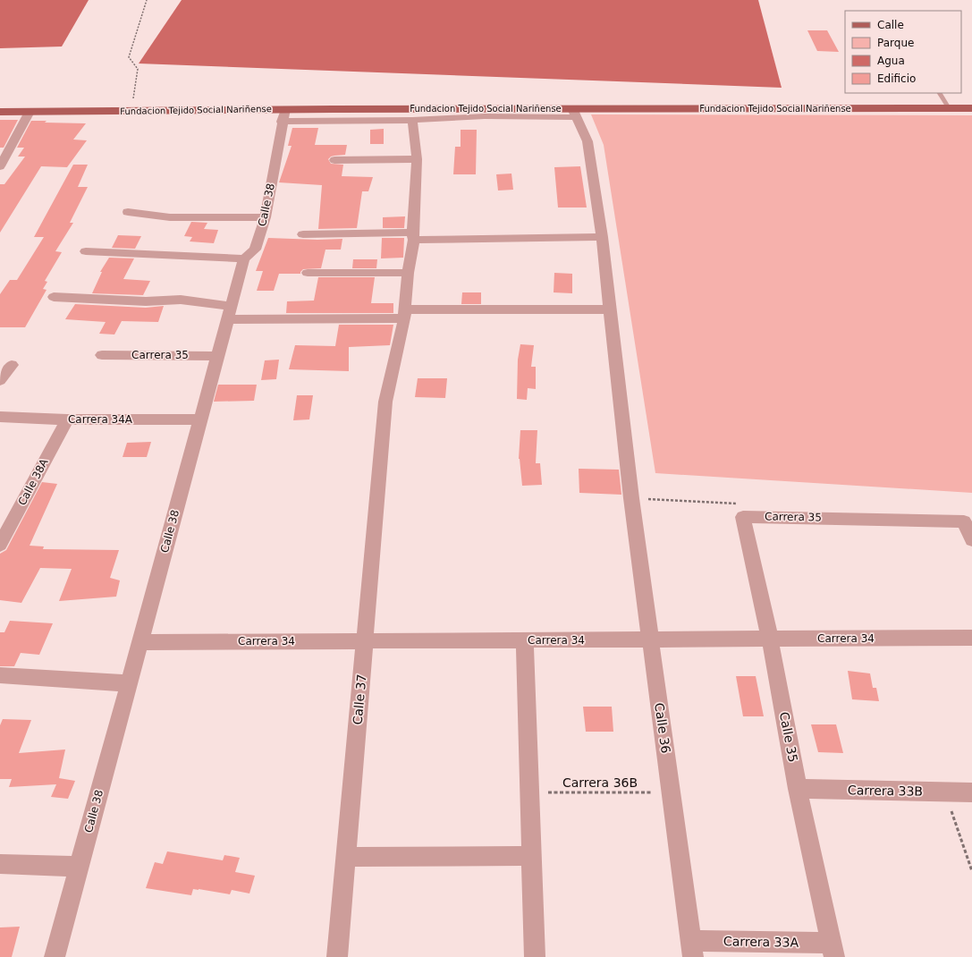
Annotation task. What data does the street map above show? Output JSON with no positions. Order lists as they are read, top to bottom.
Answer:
{
  "streets": {
    "main road": ["Fundacion Tejido Social Nariñense"],
    "street": [
      "Calle 38",
      "Carrera 35",
      "Carrera 34A",
      "Calle 38A",
      "Carrera 34",
      "Calle 37",
      "Calle 36",
      "Calle 35",
      "Carrera 33B",
      "Carrera 33A"
    ],
    "path": ["Carrera 36B"]
  },
  "crossings": [
    ["Fundacion Tejido Social Nariñense", "Calle 38"],
    ["Fundacion Tejido Social Nariñense", "Calle 36"],
    ["Calle 38", "Carrera 35"],
    ["Calle 38", "Carrera 34A"],
    ["Calle 38", "Carrera 34"],
    ["Carrera 35", "Calle 35"],
    ["Carrera 34A", "Calle 38A"],
    ["Carrera 34", "Calle 37"],
    ["Carrera 34", "Calle 36"],
    ["Carrera 34", "Calle 35"],
    ["Calle 36", "Carrera 36B"],
    ["Calle 36", "Carrera 33A"],
    ["Calle 35", "Carrera 33B"],
    ["Calle 35", "Carrera 33A"]
  ],
  "legend": [
    "Calle",
    "Parque",
    "Agua",
    "Edificio"
  ]
}
